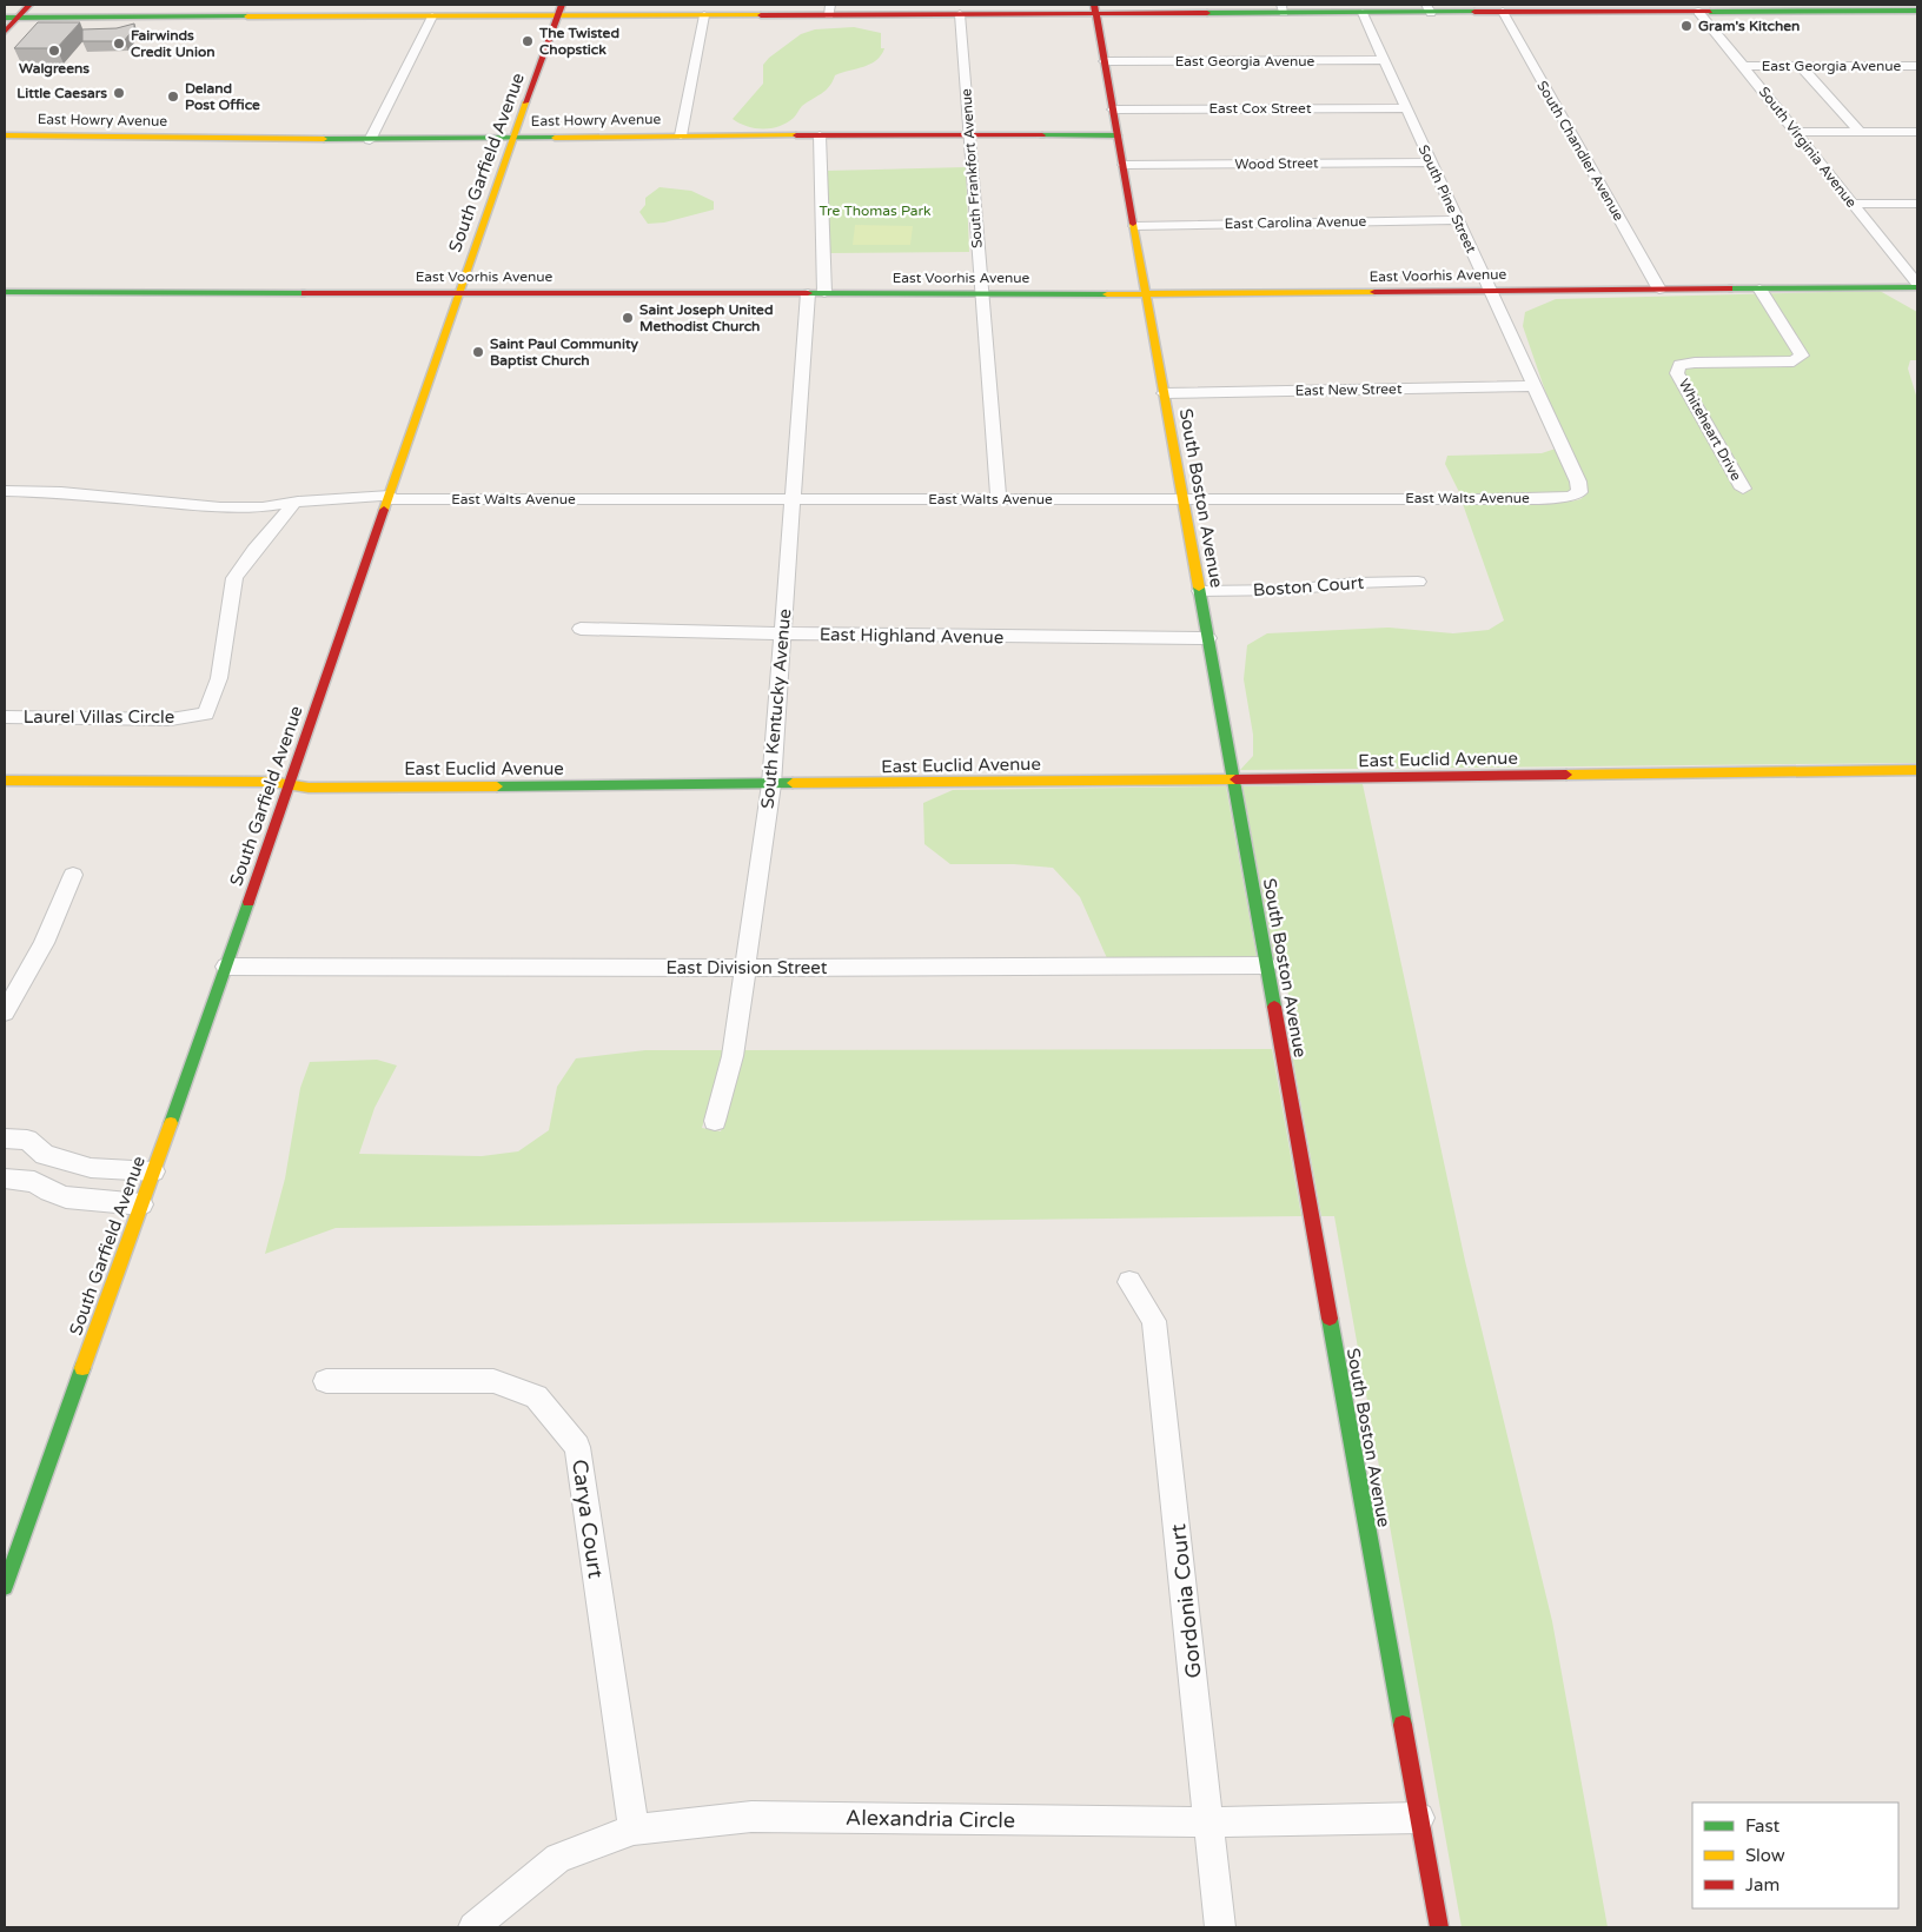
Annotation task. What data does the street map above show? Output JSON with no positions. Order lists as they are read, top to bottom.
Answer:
{
  "streets": {
    "street": [
      "East Georgia Avenue",
      "East Cox Street",
      "East Howry Avenue",
      "South Virginia Avenue",
      "South Chandler Avenue",
      "South Garfield Avenue",
      "Wood Street",
      "South Frankfort Avenue",
      "South Pine Street",
      "East Carolina Avenue",
      "East Voorhis Avenue",
      "East New Street",
      "Whiteheart Drive",
      "South Boston Avenue",
      "East Walts Avenue",
      "Boston Court",
      "East Highland Avenue",
      "South Kentucky Avenue",
      "Laurel Villas Circle",
      "East Euclid Avenue",
      "East Division Street",
      "Carya Court",
      "Gordonia Court",
      "Alexandria Circle"
    ]
  },
  "crossings": [
    ["East Georgia Avenue", "South Virginia Avenue"],
    ["East Georgia Avenue", "South Pine Street"],
    ["East Georgia Avenue", "South Boston Avenue"],
    ["East Cox Street", "South Pine Street"],
    ["East Cox Street", "South Boston Avenue"],
    ["East Howry Avenue", "South Garfield Avenue"],
    ["East Howry Avenue", "South Frankfort Avenue"],
    ["East Howry Avenue", "South Boston Avenue"],
    ["East Howry Avenue", "South Kentucky Avenue"],
    ["South Virginia Avenue", "East Voorhis Avenue"],
    ["South Chandler Avenue", "East Voorhis Avenue"],
    ["South Garfield Avenue", "East Voorhis Avenue"],
    ["South Garfield Avenue", "East Walts Avenue"],
    ["South Garfield Avenue", "East Euclid Avenue"],
    ["South Garfield Avenue", "East Division Street"],
    ["Wood Street", "South Pine Street"],
    ["Wood Street", "South Boston Avenue"],
    ["South Frankfort Avenue", "East Voorhis Avenue"],
    ["South Frankfort Avenue", "East Walts Avenue"],
    ["South Pine Street", "East Carolina Avenue"],
    ["South Pine Street", "East Voorhis Avenue"],
    ["South Pine Street", "East New Street"],
    ["South Pine Street", "East Walts Avenue"],
    ["East Carolina Avenue", "South Boston Avenue"],
    ["East Voorhis Avenue", "Whiteheart Drive"],
    ["East Voorhis Avenue", "South Boston Avenue"],
    ["East Voorhis Avenue", "South Kentucky Avenue"],
    ["East New Street", "South Boston Avenue"],
    ["South Boston Avenue", "East Walts Avenue"],
    ["South Boston Avenue", "Boston Court"],
    ["South Boston Avenue", "East Highland Avenue"],
    ["South Boston Avenue", "East Euclid Avenue"],
    ["South Boston Avenue", "East Division Street"],
    ["South Boston Avenue", "Alexandria Circle"],
    ["East Walts Avenue", "South Kentucky Avenue"],
    ["East Highland Avenue", "South Kentucky Avenue"],
    ["South Kentucky Avenue", "East Euclid Avenue"],
    ["South Kentucky Avenue", "East Division Street"],
    ["Carya Court", "Alexandria Circle"],
    ["Gordonia Court", "Alexandria Circle"]
  ],
  "parks": ["Tre Thomas Park"],
  "places": [
    "Gram's Kitchen",
    "The Twisted Chopstick",
    "Fairwinds Credit Union",
    "Walgreens",
    "Little Caesars",
    "Deland Post Office",
    "Saint Joseph United Methodist Church",
    "Saint Paul Community Baptist Church"
  ],
  "legend": ["Fast", "Slow", "Jam"]
}
